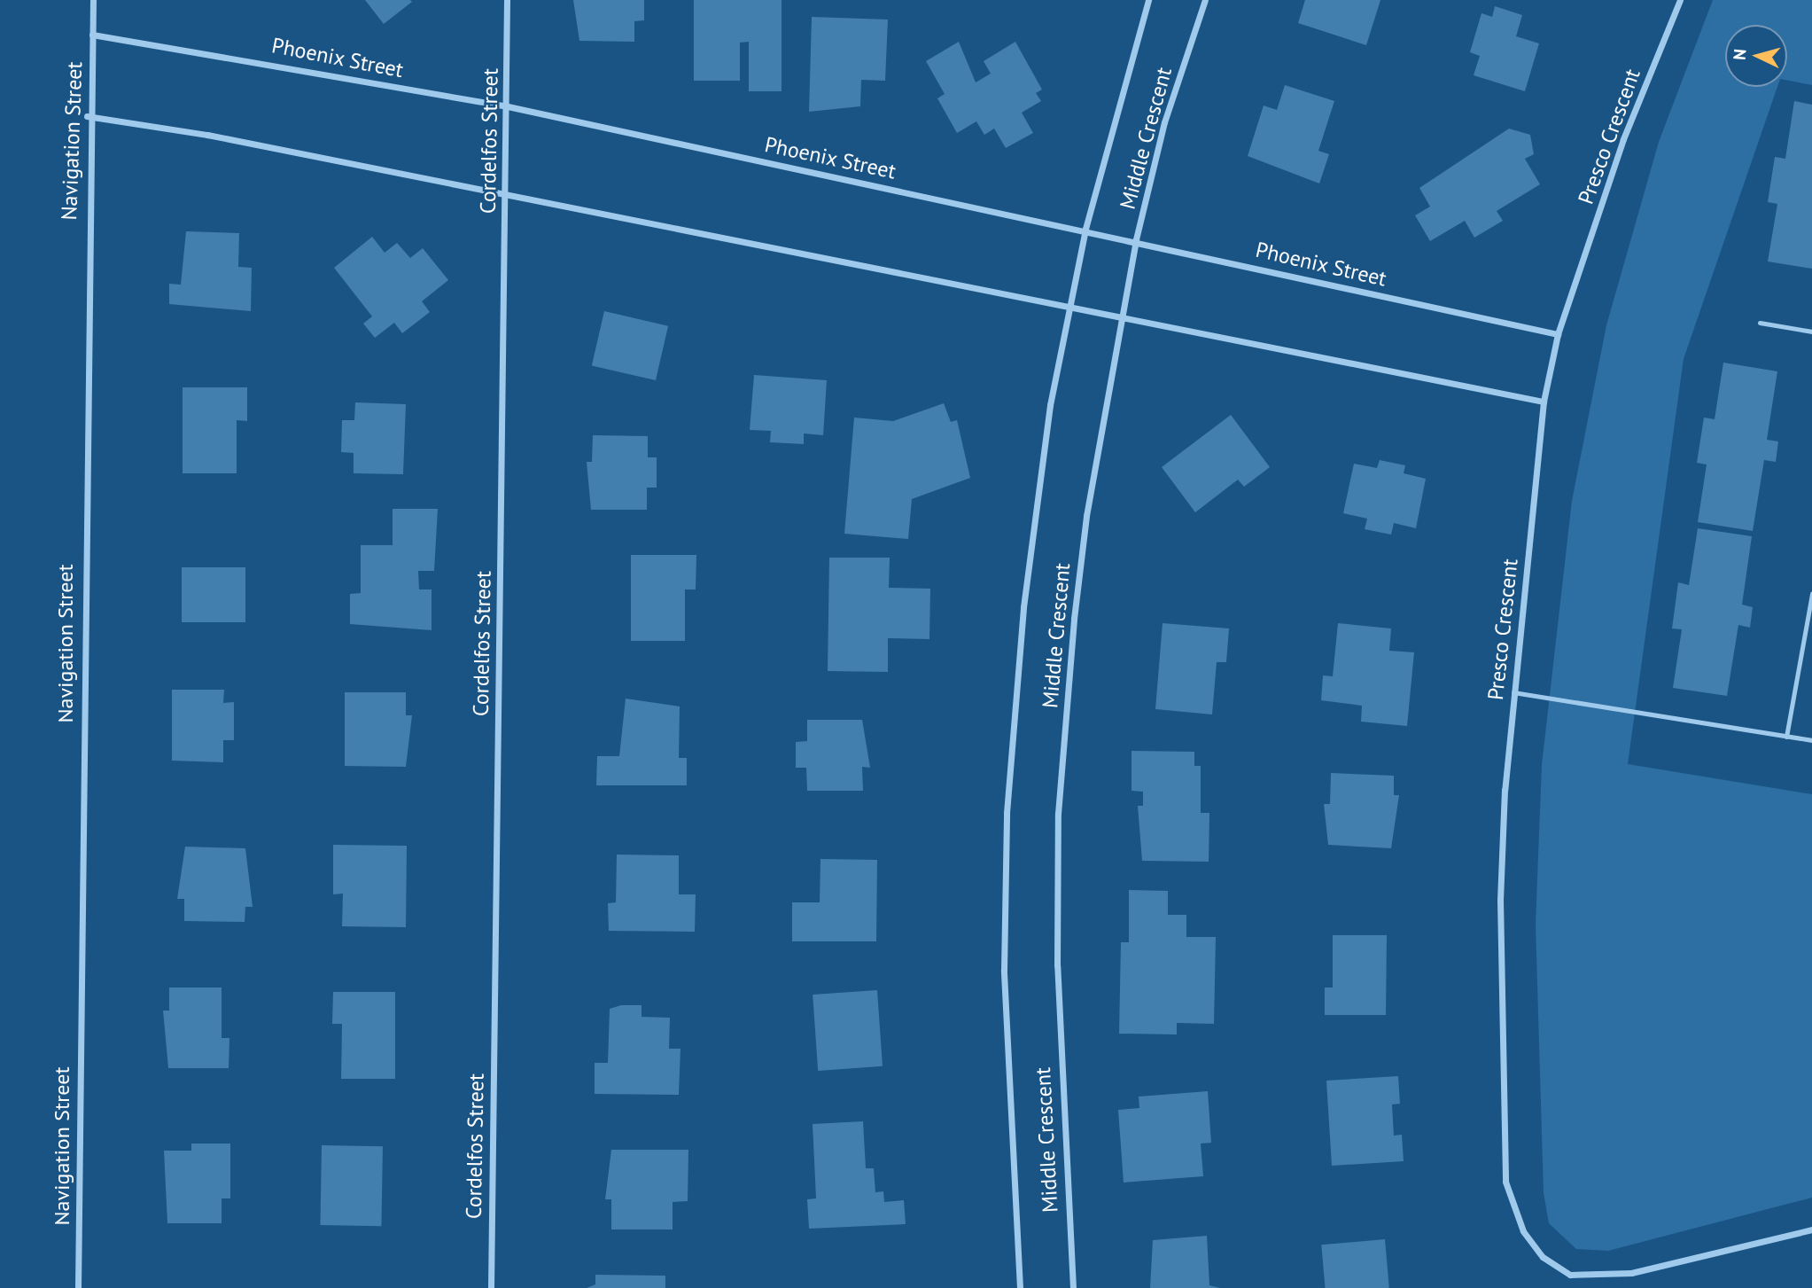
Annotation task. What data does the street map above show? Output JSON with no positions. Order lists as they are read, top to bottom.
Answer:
{
  "streets": {
    "street": [
      "Phoenix Street",
      "Presco Crescent",
      "Middle Crescent",
      "Navigation Street",
      "Cordelfos Street"
    ]
  },
  "crossings": [
    ["Phoenix Street", "Presco Crescent"],
    ["Phoenix Street", "Middle Crescent"],
    ["Phoenix Street", "Navigation Street"],
    ["Phoenix Street", "Cordelfos Street"]
  ],
  "north": "left"
}
